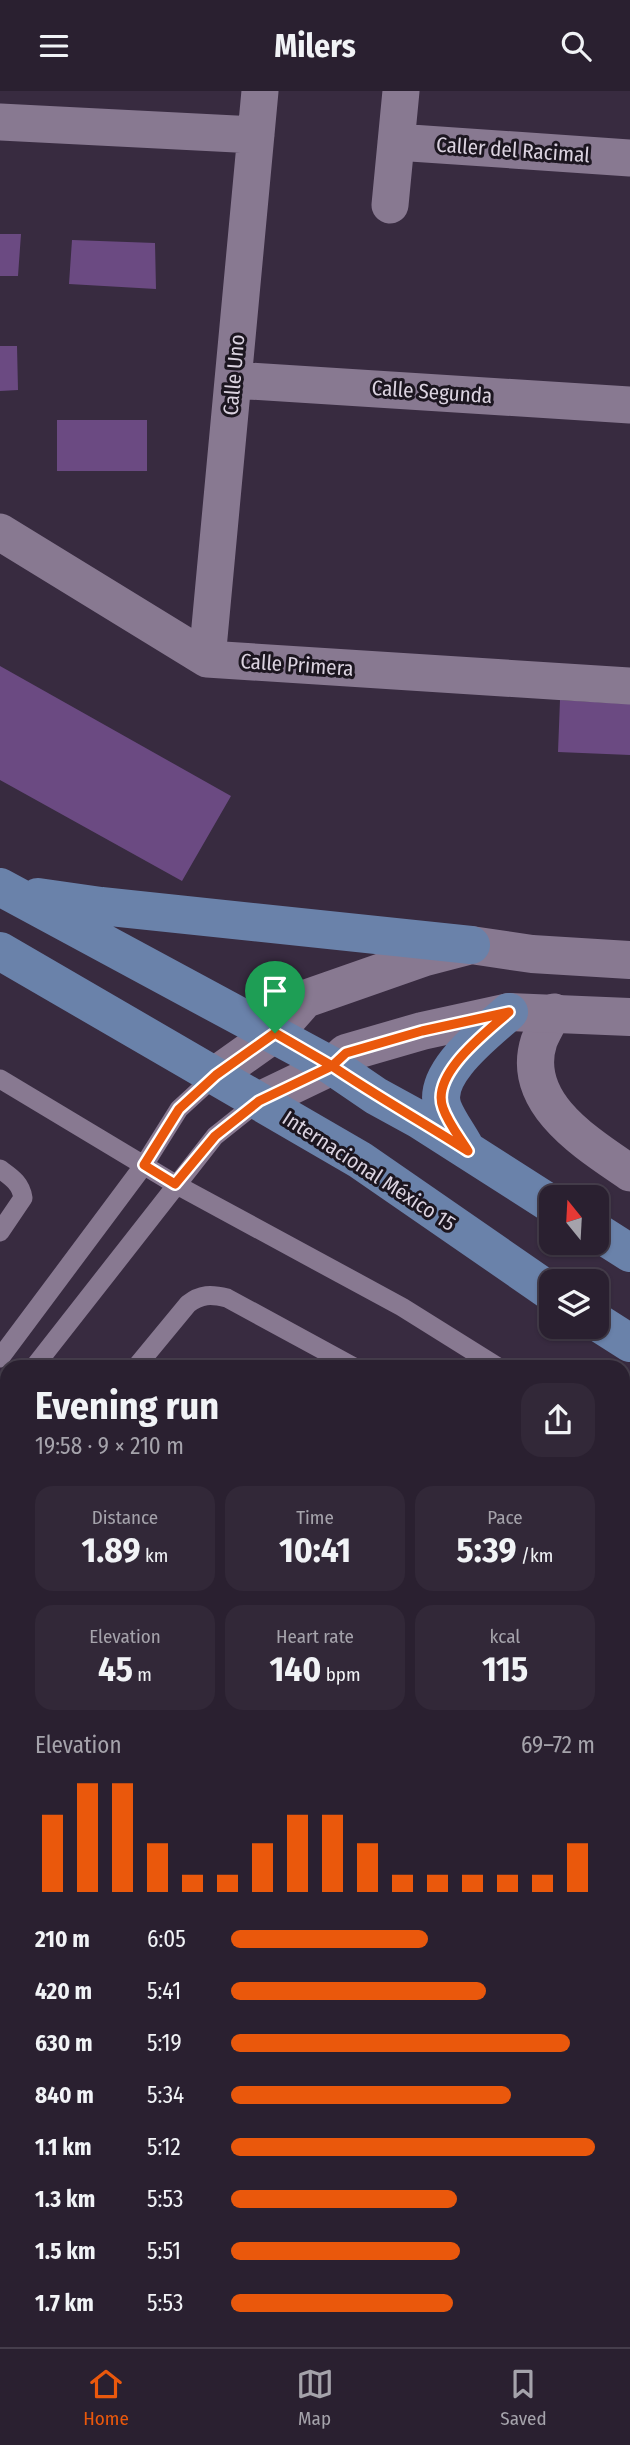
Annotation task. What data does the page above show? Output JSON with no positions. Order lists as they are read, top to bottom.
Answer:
{
  "streets": {
    "main road": ["Internacional México 15"],
    "street": [
      "Caller del Racimal",
      "Calle Uno",
      "Calle Segunda",
      "Calle Primera"
    ]
  },
  "crossings": [
    ["Calle Uno", "Calle Segunda"],
    ["Calle Uno", "Calle Primera"]
  ],
  "north": "top",
  "page": {
    "header": "Milers",
    "heading": ["Evening run", "19:58 · 9 × 210 m"],
    "stats": [
      ["Distance", "1.89 km"],
      ["Time", "10:41"],
      ["Pace", "5:39 /km"],
      ["Elevation", "45 m"],
      ["Heart rate", "140 bpm"],
      ["kcal", "115"]
    ],
    "chart": ["Elevation", "69–72 m"],
    "list": [
      {
        "name": "210 m",
        "note": "6:05"
      },
      {
        "name": "420 m",
        "note": "5:41"
      },
      {
        "name": "630 m",
        "note": "5:19"
      },
      {
        "name": "840 m",
        "note": "5:34"
      },
      {
        "name": "1.1 km",
        "note": "5:12"
      },
      {
        "name": "1.3 km",
        "note": "5:53"
      },
      {
        "name": "1.5 km",
        "note": "5:51"
      },
      {
        "name": "1.7 km",
        "note": "5:53"
      }
    ],
    "tabs": ["Home", "Map", "Saved"]
  }
}
